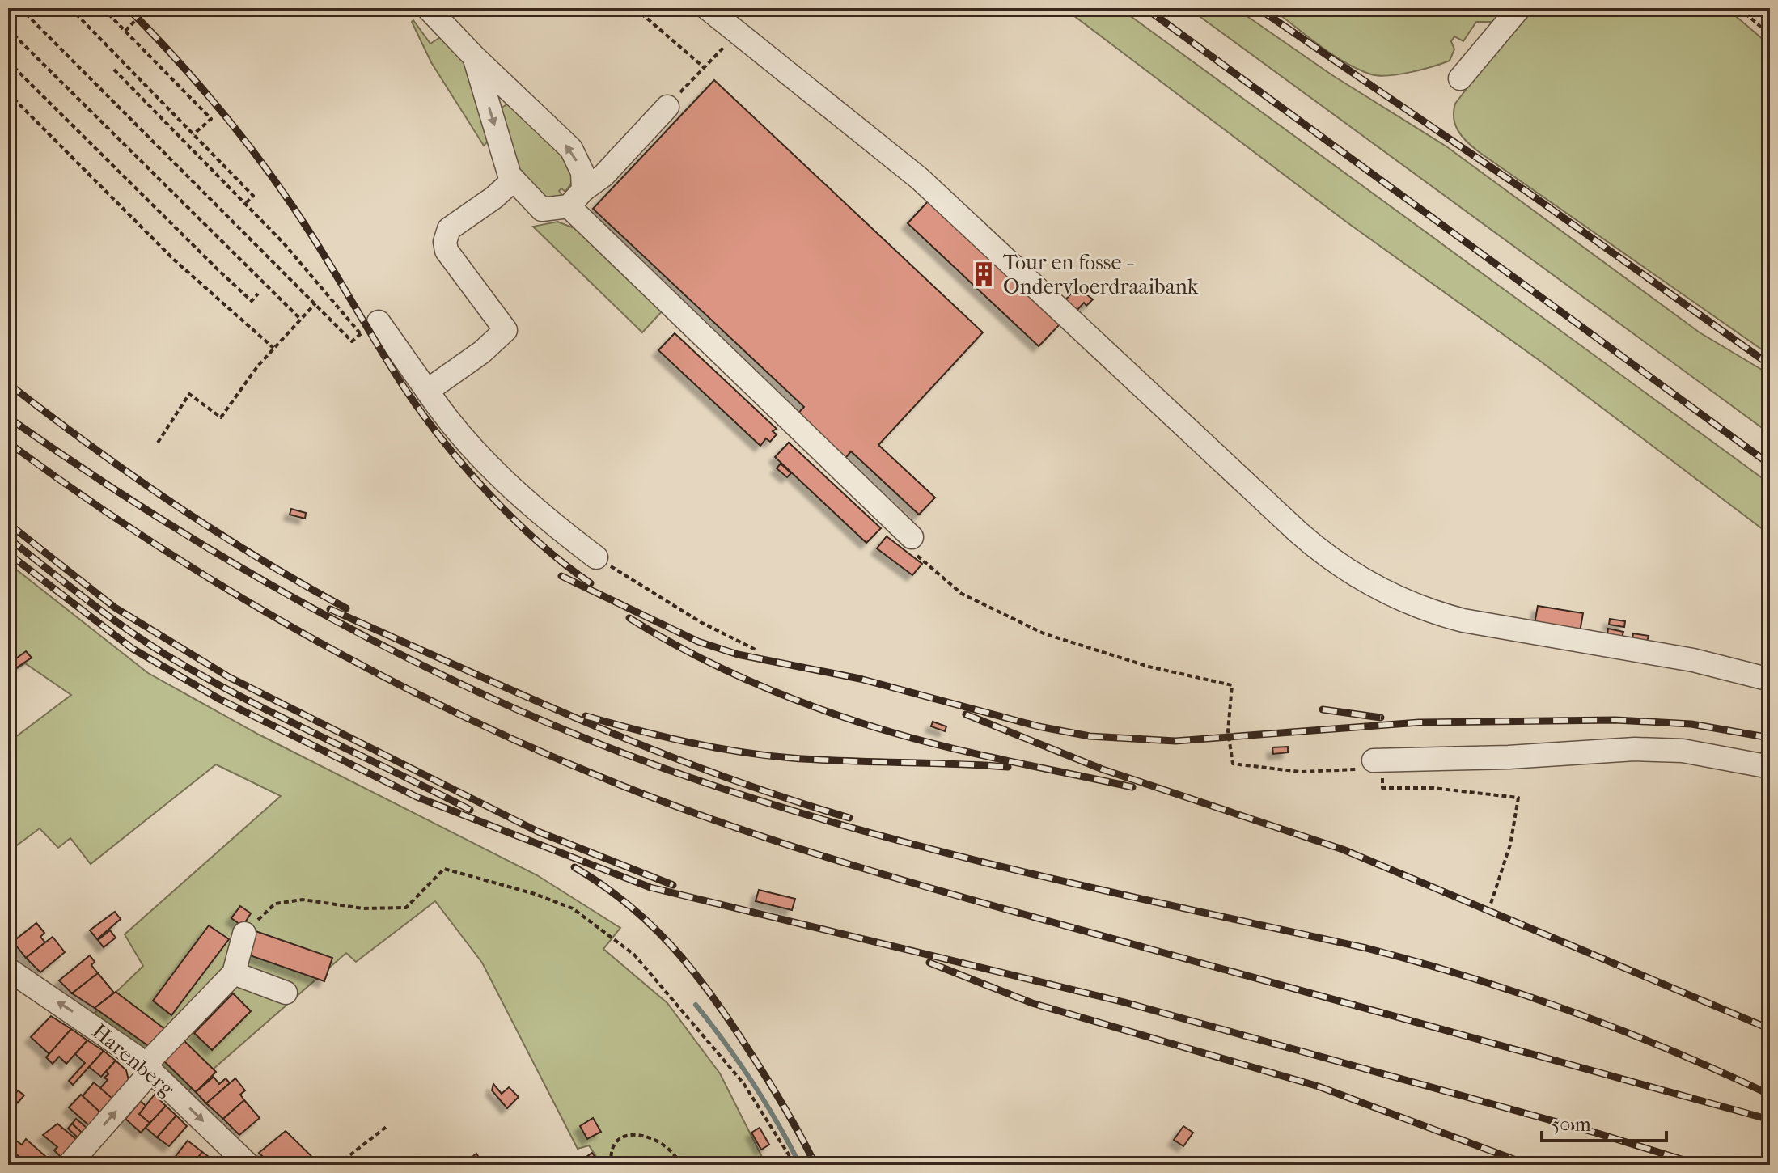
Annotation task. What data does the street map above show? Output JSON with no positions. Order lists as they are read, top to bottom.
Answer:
{
  "streets": {
    "street": ["Harenberg"]
  },
  "places": {
    "building": ["Tour en fosse - Ondervloerdraaibank"]
  },
  "scale_bar": "50 m"
}
